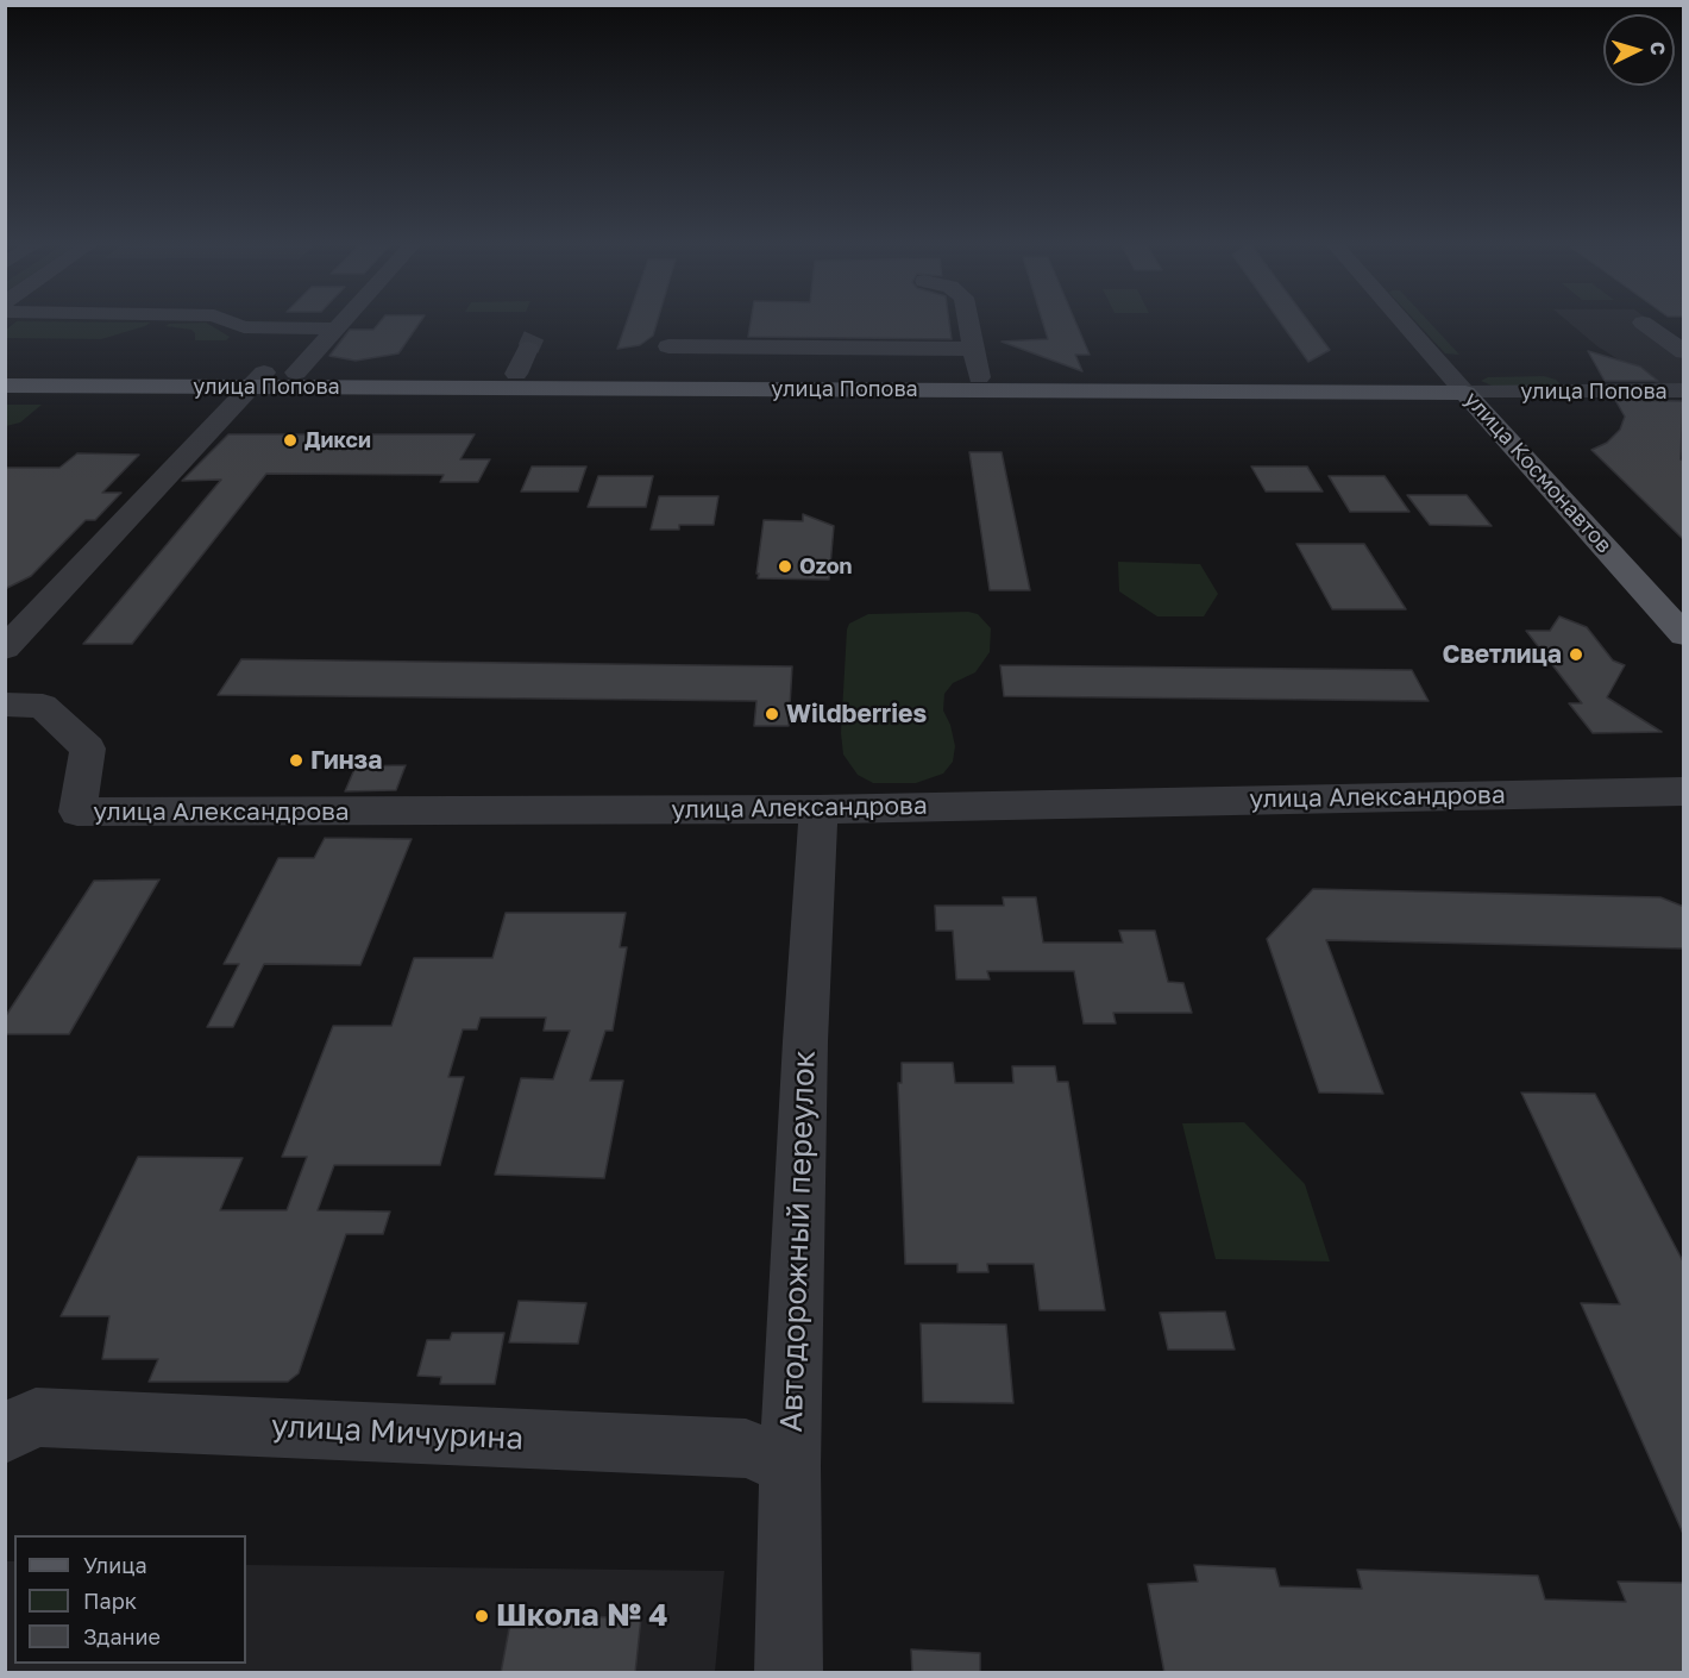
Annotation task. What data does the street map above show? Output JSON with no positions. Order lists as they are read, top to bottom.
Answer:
{
  "streets": {
    "main road": ["улица Попова", "улица Космонавтов"],
    "street": ["улица Александрова", "Автодорожный переулок", "улица Мичурина"]
  },
  "crossings": [
    ["улица Попова", "улица Космонавтов"],
    ["улица Александрова", "Автодорожный переулок"],
    ["Автодорожный переулок", "улица Мичурина"]
  ],
  "places": [
    "Дикси",
    "Ozon",
    "Светлица",
    "Wildberries",
    "Гинза",
    "Школа № 4"
  ],
  "legend": ["Улица", "Парк", "Здание"],
  "north": "right"
}
